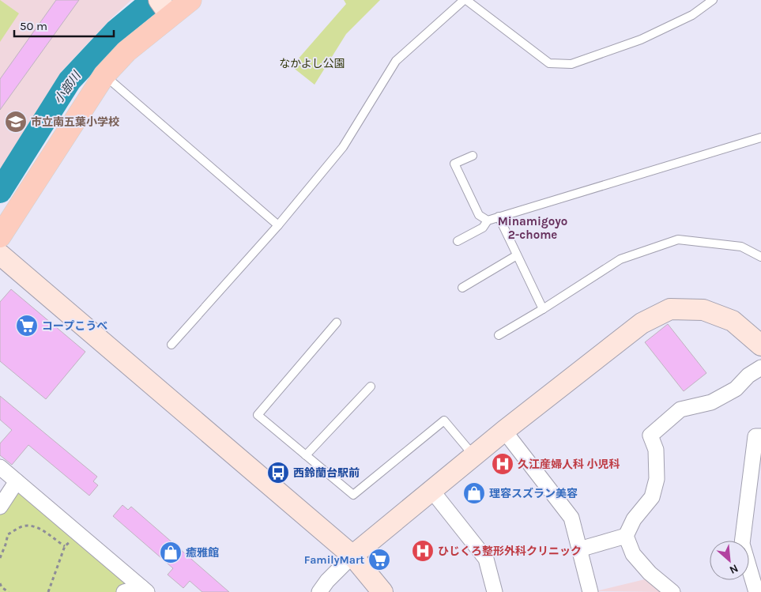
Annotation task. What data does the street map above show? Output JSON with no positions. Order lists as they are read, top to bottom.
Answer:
{
  "districts": ["Minamigoyo 2-chome"],
  "water": ["小部川"],
  "parks": ["なかよし公園"],
  "places": {
    "school or university": ["市立南五葉小学校"],
    "supermarket": ["コープこうべ", "FamilyMart"],
    "hospital": ["久江産婦人科 小児科", "ひじくろ整形外科クリニック"],
    "bus stop": ["西鈴蘭台駅前"],
    "shop": ["理容スズラン美容", "癒雅館"]
  },
  "scale_bar": "50 m",
  "north": "bottom right"
}
